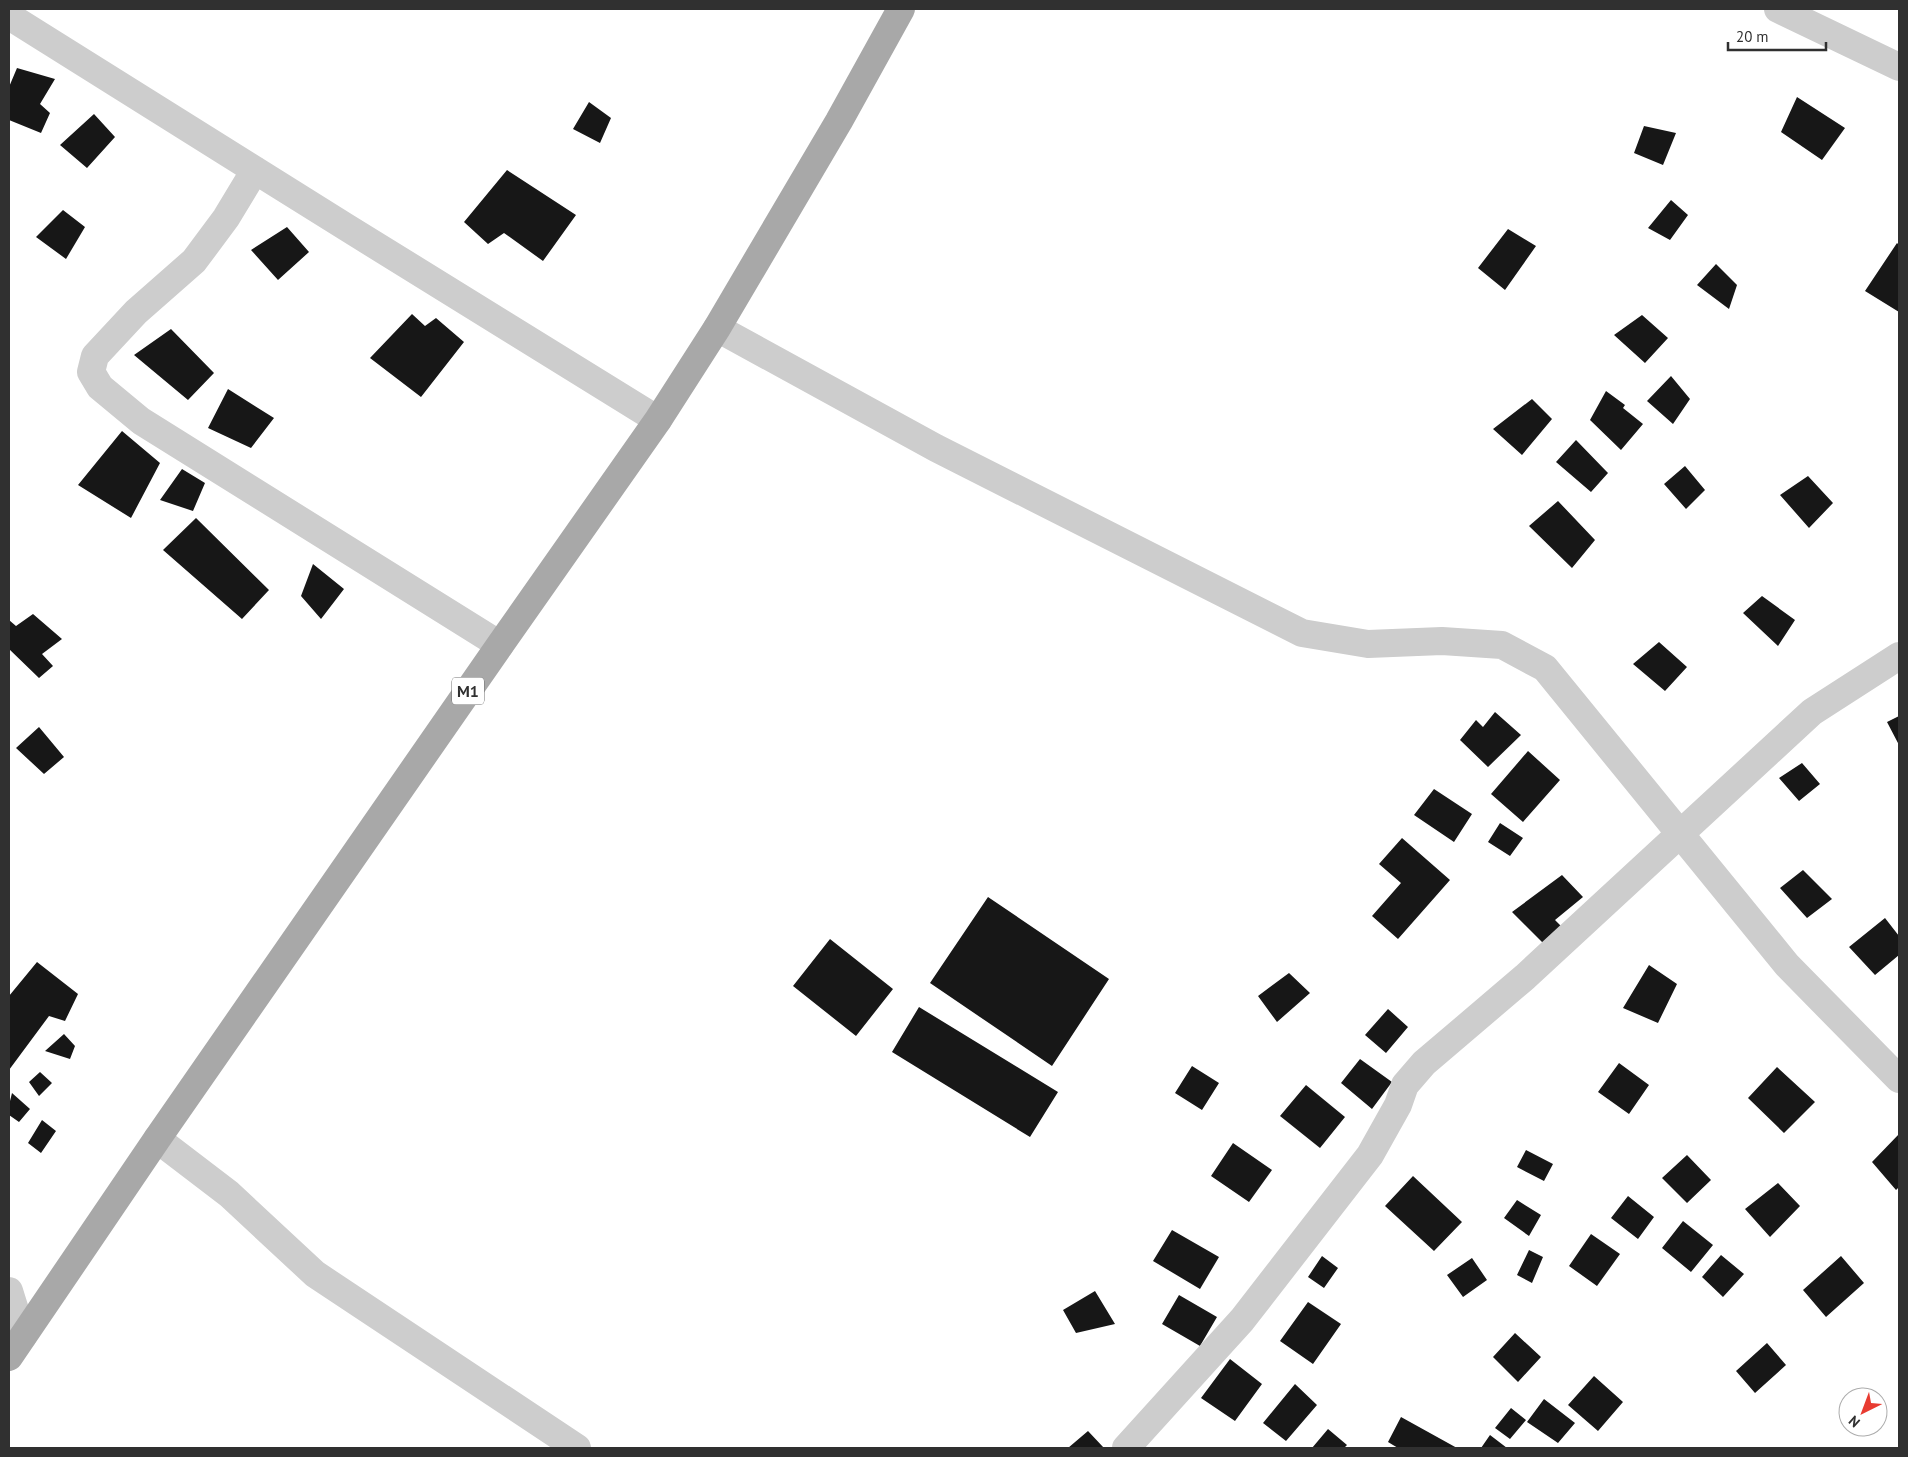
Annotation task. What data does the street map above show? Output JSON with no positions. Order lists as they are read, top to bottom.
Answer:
{
  "streets": {
    "main road": ["M1"]
  },
  "scale_bar": "20 m",
  "north": "bottom left"
}
